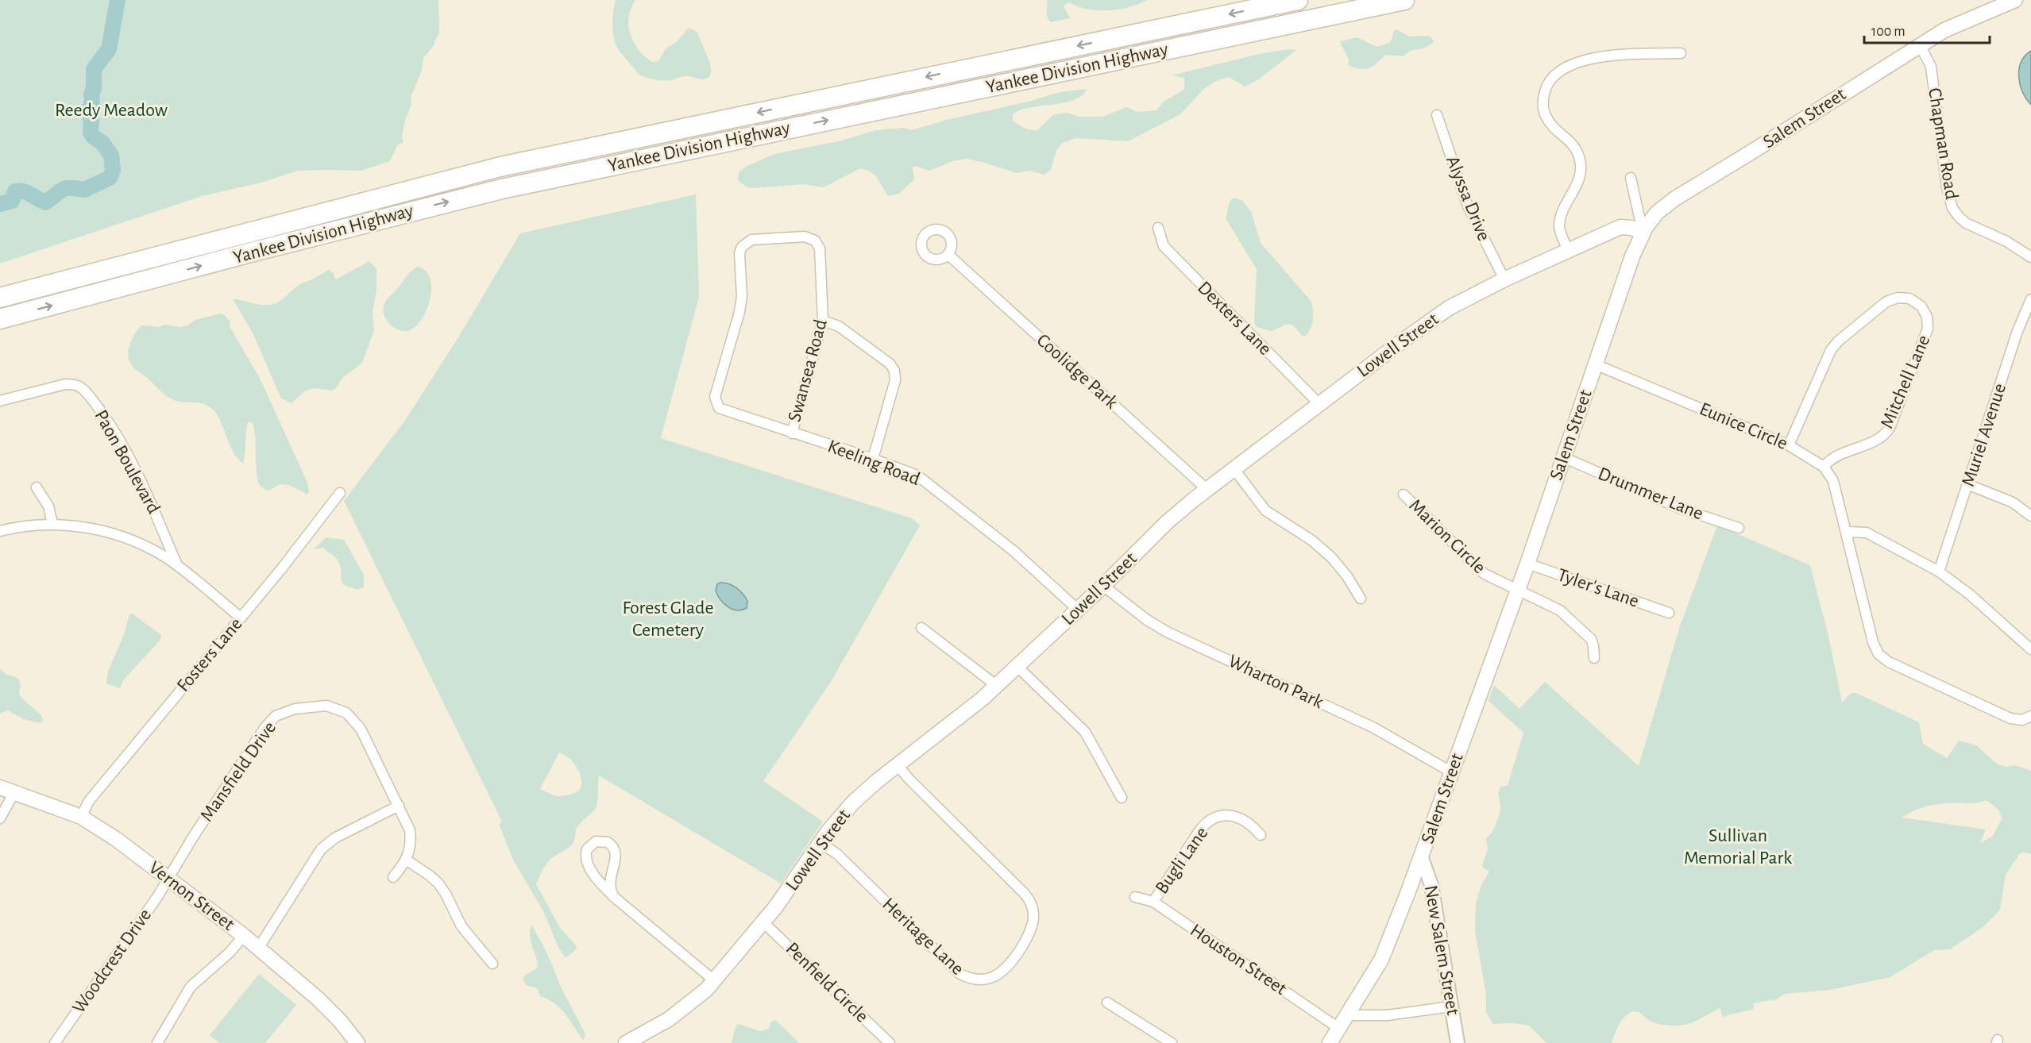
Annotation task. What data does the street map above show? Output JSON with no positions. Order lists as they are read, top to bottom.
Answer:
{
  "streets": {
    "highway": ["Yankee Division Highway"],
    "main road": ["Salem Street", "Lowell Street", "Vernon Street"],
    "street": [
      "Chapman Road",
      "Alyssa Drive",
      "Dexters Lane",
      "Swansea Road",
      "Coolidge Park",
      "Mitchell Lane",
      "Eunice Circle",
      "Muriel Avenue",
      "Paon Boulevard",
      "Keeling Road",
      "Drummer Lane",
      "Marion Circle",
      "Tyler's Lane",
      "Fosters Lane",
      "Wharton Park",
      "Mansfield Drive",
      "Bugli Lane",
      "Heritage Lane",
      "New Salem Street",
      "Houston Street",
      "Woodcrest Drive",
      "Penfield Circle"
    ]
  },
  "crossings": [
    ["Salem Street", "Chapman Road"],
    ["Salem Street", "Lowell Street"],
    ["Salem Street", "Eunice Circle"],
    ["Salem Street", "Drummer Lane"],
    ["Salem Street", "Marion Circle"],
    ["Salem Street", "Tyler's Lane"],
    ["Salem Street", "Wharton Park"],
    ["Salem Street", "New Salem Street"],
    ["Salem Street", "Houston Street"],
    ["Alyssa Drive", "Lowell Street"],
    ["Dexters Lane", "Lowell Street"],
    ["Lowell Street", "Coolidge Park"],
    ["Lowell Street", "Keeling Road"],
    ["Lowell Street", "Wharton Park"],
    ["Lowell Street", "Heritage Lane"],
    ["Lowell Street", "Penfield Circle"],
    ["Swansea Road", "Keeling Road"],
    ["Mitchell Lane", "Eunice Circle"],
    ["Paon Boulevard", "Fosters Lane"],
    ["Fosters Lane", "Vernon Street"],
    ["Mansfield Drive", "Vernon Street"],
    ["Mansfield Drive", "Woodcrest Drive"],
    ["Bugli Lane", "Houston Street"],
    ["Vernon Street", "Woodcrest Drive"]
  ],
  "parks": ["Reedy Meadow", "Forest Glade Cemetery", "Sullivan Memorial Park"],
  "scale_bar": "100 m"
}
